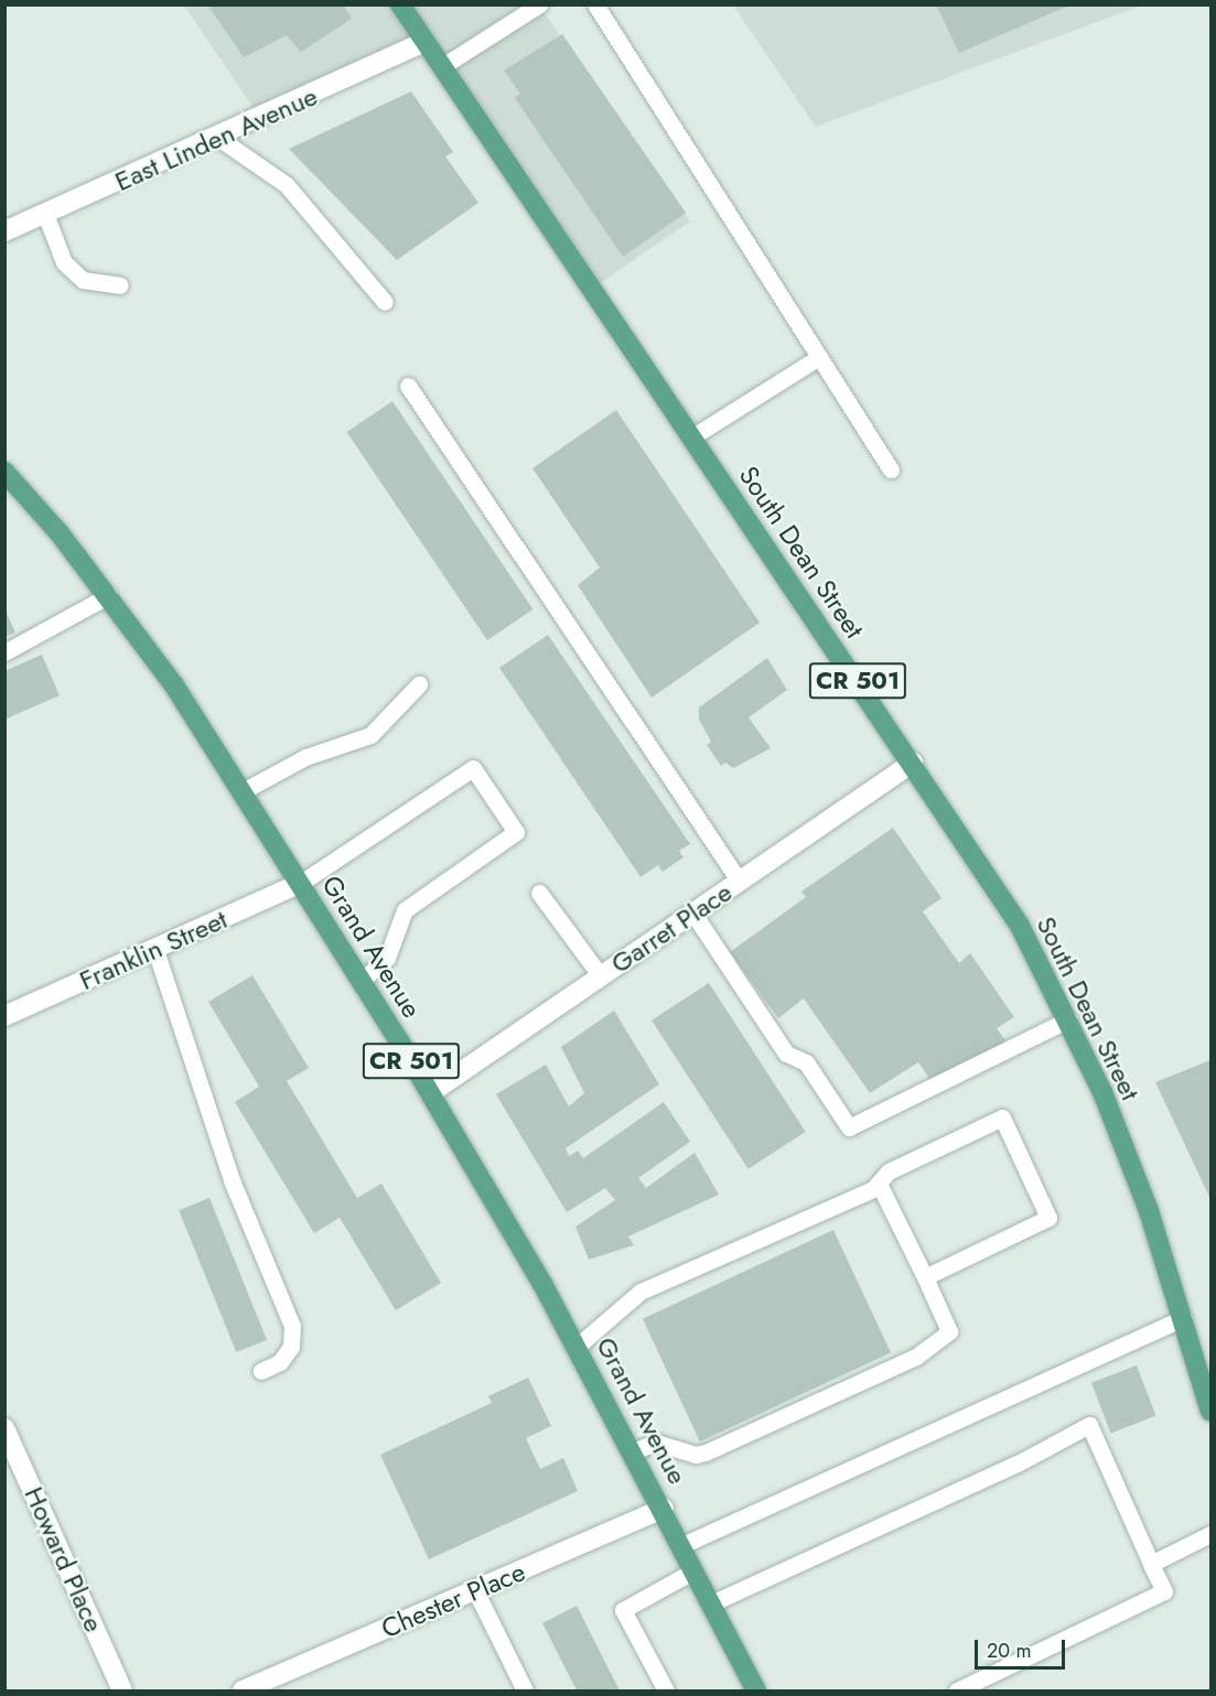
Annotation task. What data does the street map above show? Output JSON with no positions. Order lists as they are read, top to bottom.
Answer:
{
  "streets": {
    "main road": ["South Dean Street", "CR 501", "Grand Avenue"],
    "street": [
      "East Linden Avenue",
      "Garret Place",
      "Franklin Street",
      "Howard Place",
      "Chester Place"
    ]
  },
  "crossings": [
    ["East Linden Avenue", "South Dean Street"],
    ["South Dean Street", "Garret Place"],
    ["Garret Place", "Grand Avenue"],
    ["Grand Avenue", "Franklin Street"],
    ["Grand Avenue", "Chester Place"]
  ],
  "scale_bar": "20 m"
}
